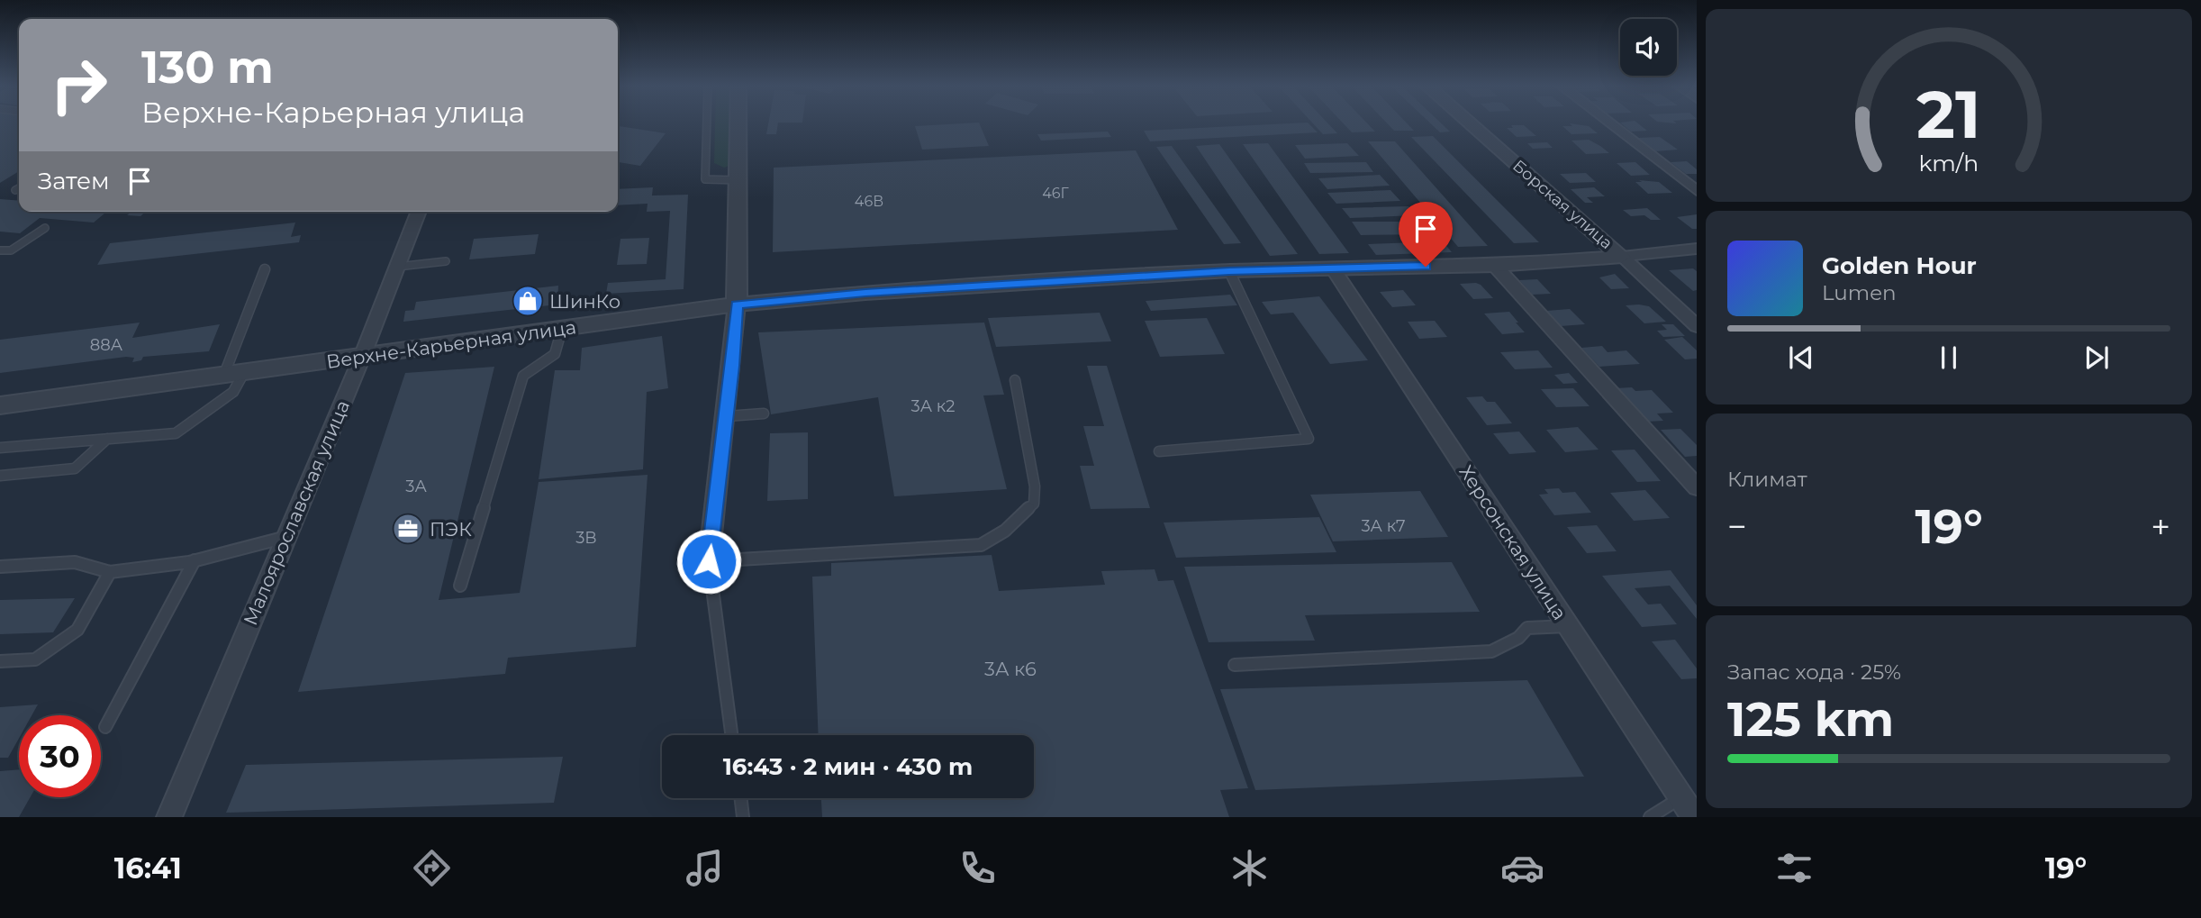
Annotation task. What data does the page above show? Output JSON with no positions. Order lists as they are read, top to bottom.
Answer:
{
  "streets": {
    "street": [
      "Борская улица",
      "Верхне-Карьерная улица",
      "Малоярославская улица",
      "Херсонская улица"
    ]
  },
  "crossings": [
    ["Борская улица", "Верхне-Карьерная улица"],
    ["Верхне-Карьерная улица", "Малоярославская улица"],
    ["Верхне-Карьерная улица", "Херсонская улица"]
  ],
  "places": {
    "shop": ["ШинКо"],
    "office": ["ПЭК"]
  },
  "house_numbers": [
    "46Г",
    "46В",
    "88А",
    "3А к2",
    "3А",
    "3А к7",
    "3В",
    "3А к6"
  ],
  "page": {
    "turn": ["130 m", "Верхне-Карьерная улица"],
    "then": "Затем",
    "song": ["Golden Hour", "Lumen"],
    "tile": [
      "Климат",
      ["Запас хода · 25%", "125 km"]
    ],
    "heat": ["−", "19°", "+"],
    "limit": "30",
    "trip": "16:43 · 2 мин · 430 m",
    "tabs": ["16:41", "19°"],
    "gauge": ["21", "km/h"]
  }
}
